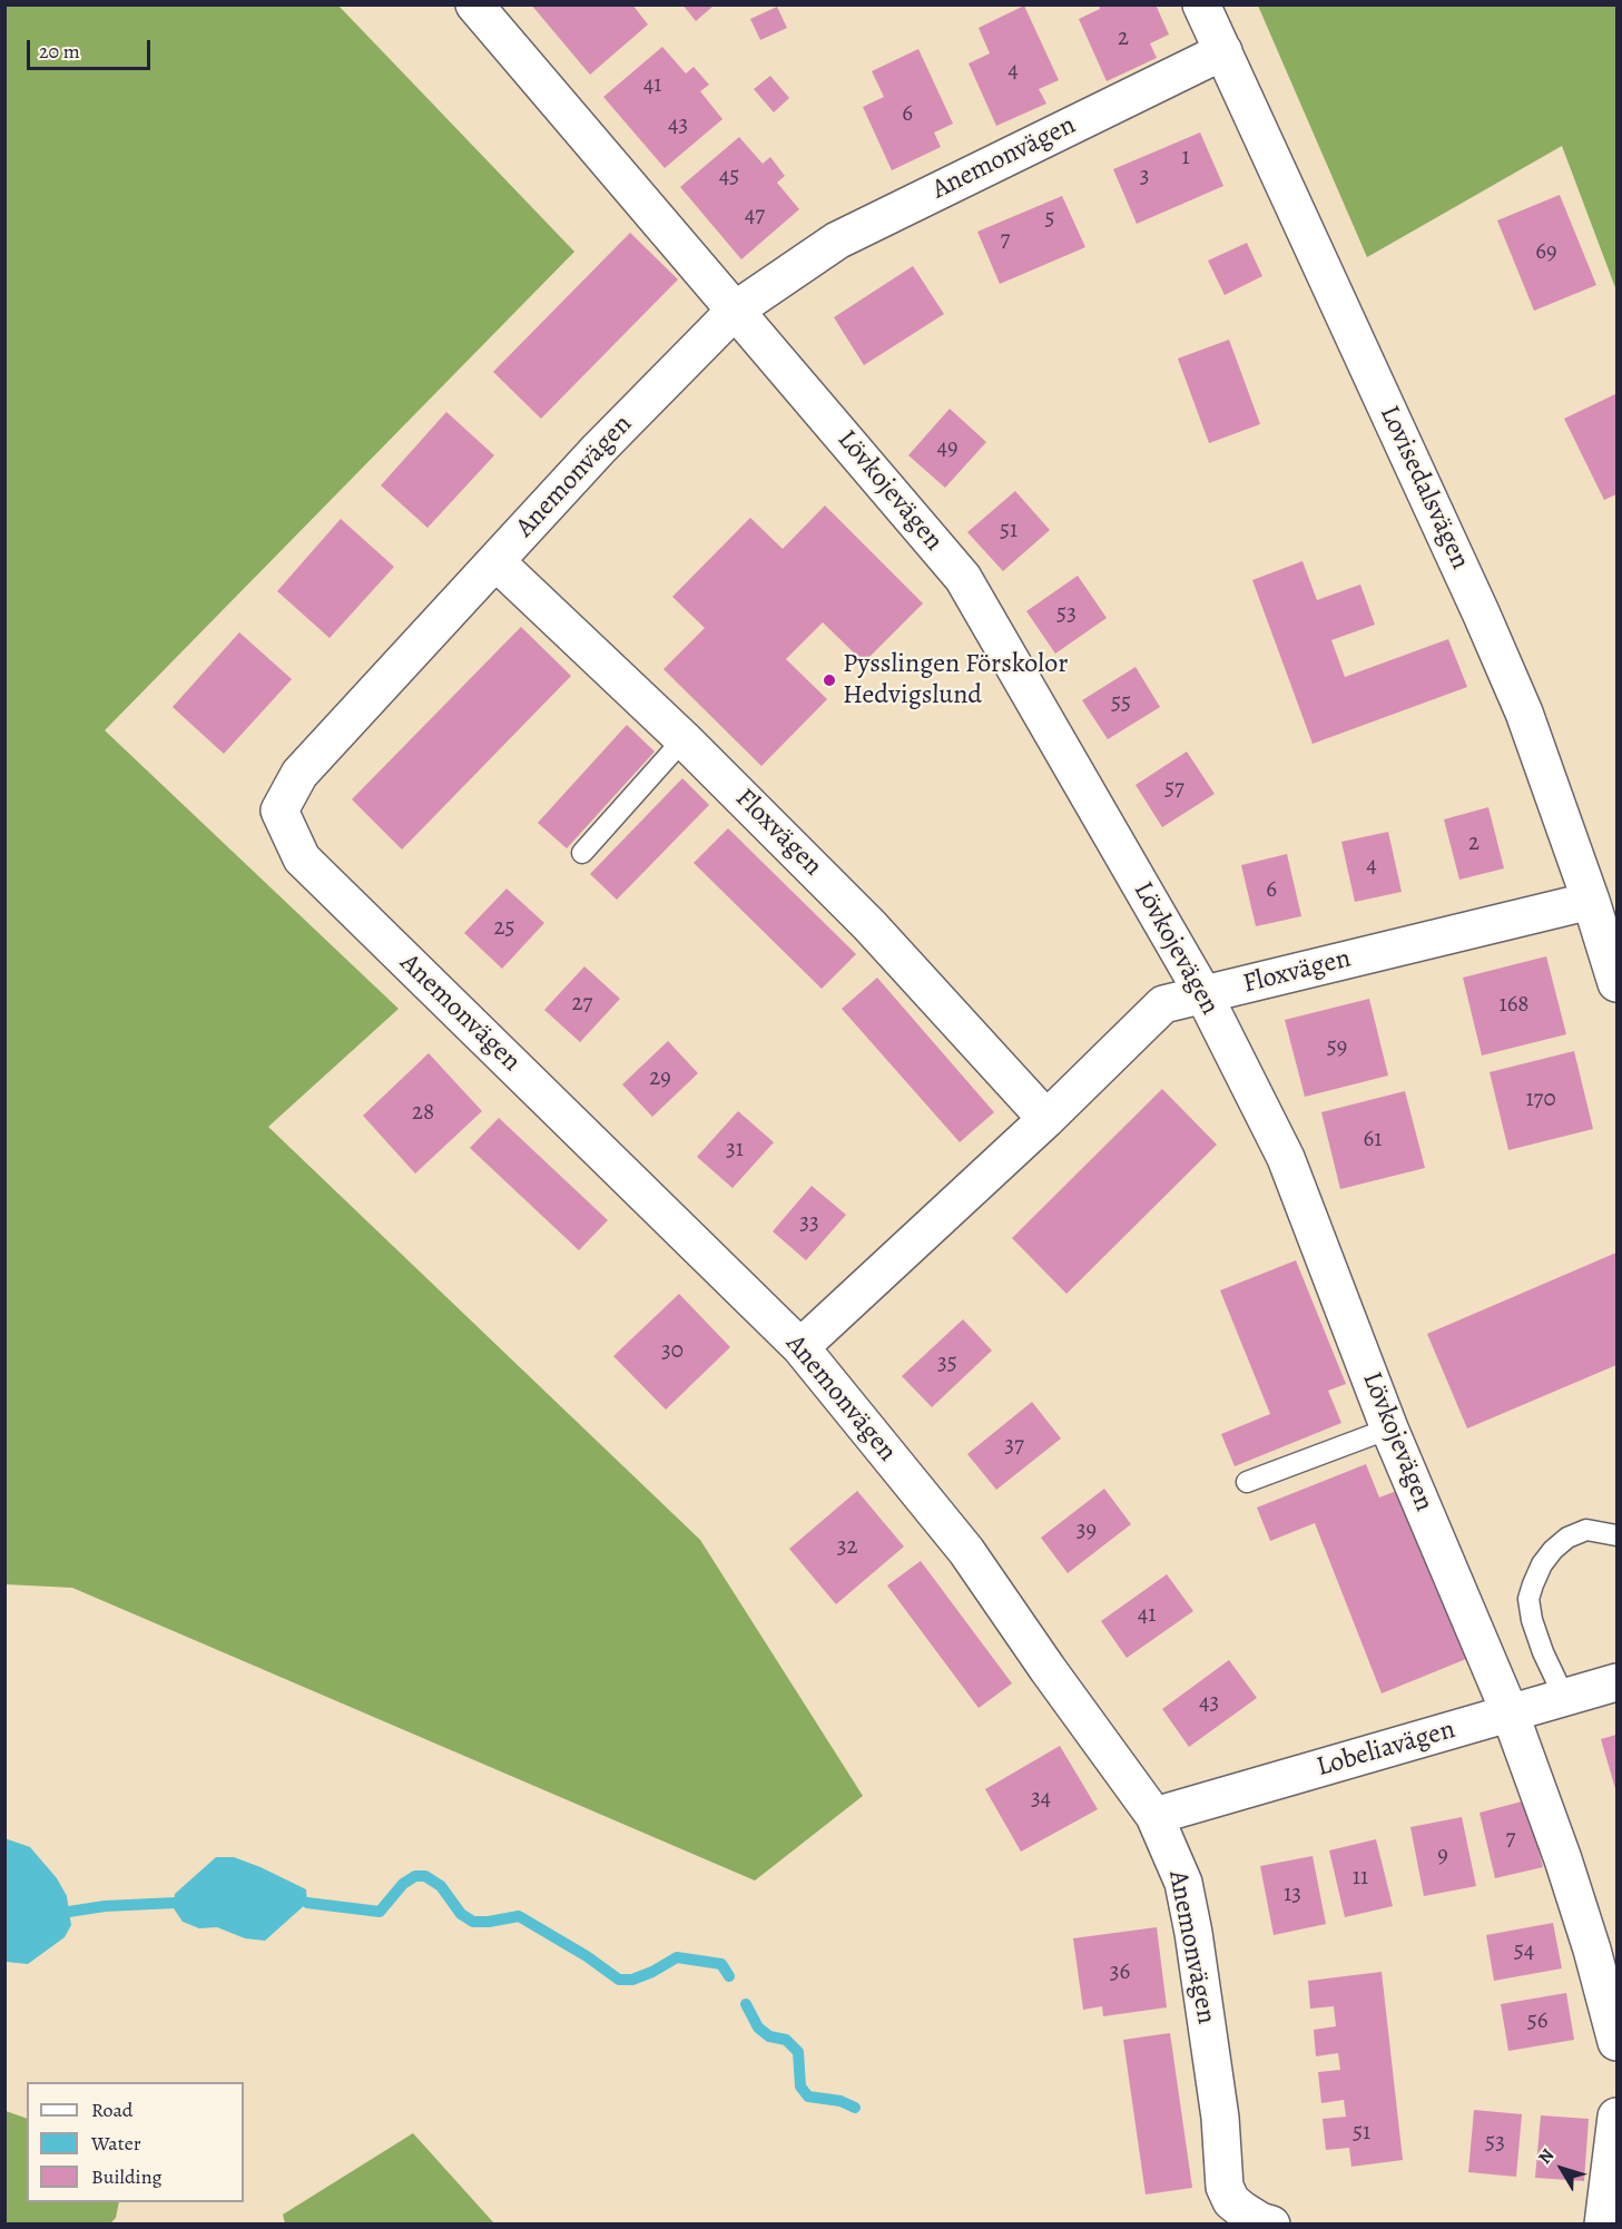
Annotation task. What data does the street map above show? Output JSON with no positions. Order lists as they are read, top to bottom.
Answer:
{
  "streets": {
    "street": [
      "Anemonvägen",
      "Lovisedalsvägen",
      "Lövkojevägen",
      "Floxvägen",
      "Lobeliavägen"
    ]
  },
  "crossings": [
    ["Anemonvägen", "Lovisedalsvägen"],
    ["Anemonvägen", "Lövkojevägen"],
    ["Anemonvägen", "Floxvägen"],
    ["Anemonvägen", "Lobeliavägen"],
    ["Lovisedalsvägen", "Floxvägen"],
    ["Lövkojevägen", "Floxvägen"],
    ["Lövkojevägen", "Lobeliavägen"]
  ],
  "places": ["Pysslingen Förskolor Hedvigslund"],
  "house_numbers": [
    "2",
    "4",
    "41",
    "6",
    "43",
    "1",
    "45",
    "3",
    "47",
    "5",
    "7",
    "69",
    "49",
    "51",
    "53",
    "55",
    "57",
    "2",
    "4",
    "6",
    "25",
    "27",
    "168",
    "59",
    "29",
    "170",
    "28",
    "61",
    "31",
    "33",
    "30",
    "35",
    "37",
    "39",
    "32",
    "41",
    "43",
    "34",
    "7",
    "9",
    "11",
    "13",
    "54",
    "36",
    "56",
    "51",
    "53"
  ],
  "legend": ["Road", "Water", "Building"],
  "scale_bar": "20 m",
  "north": "top left"
}
